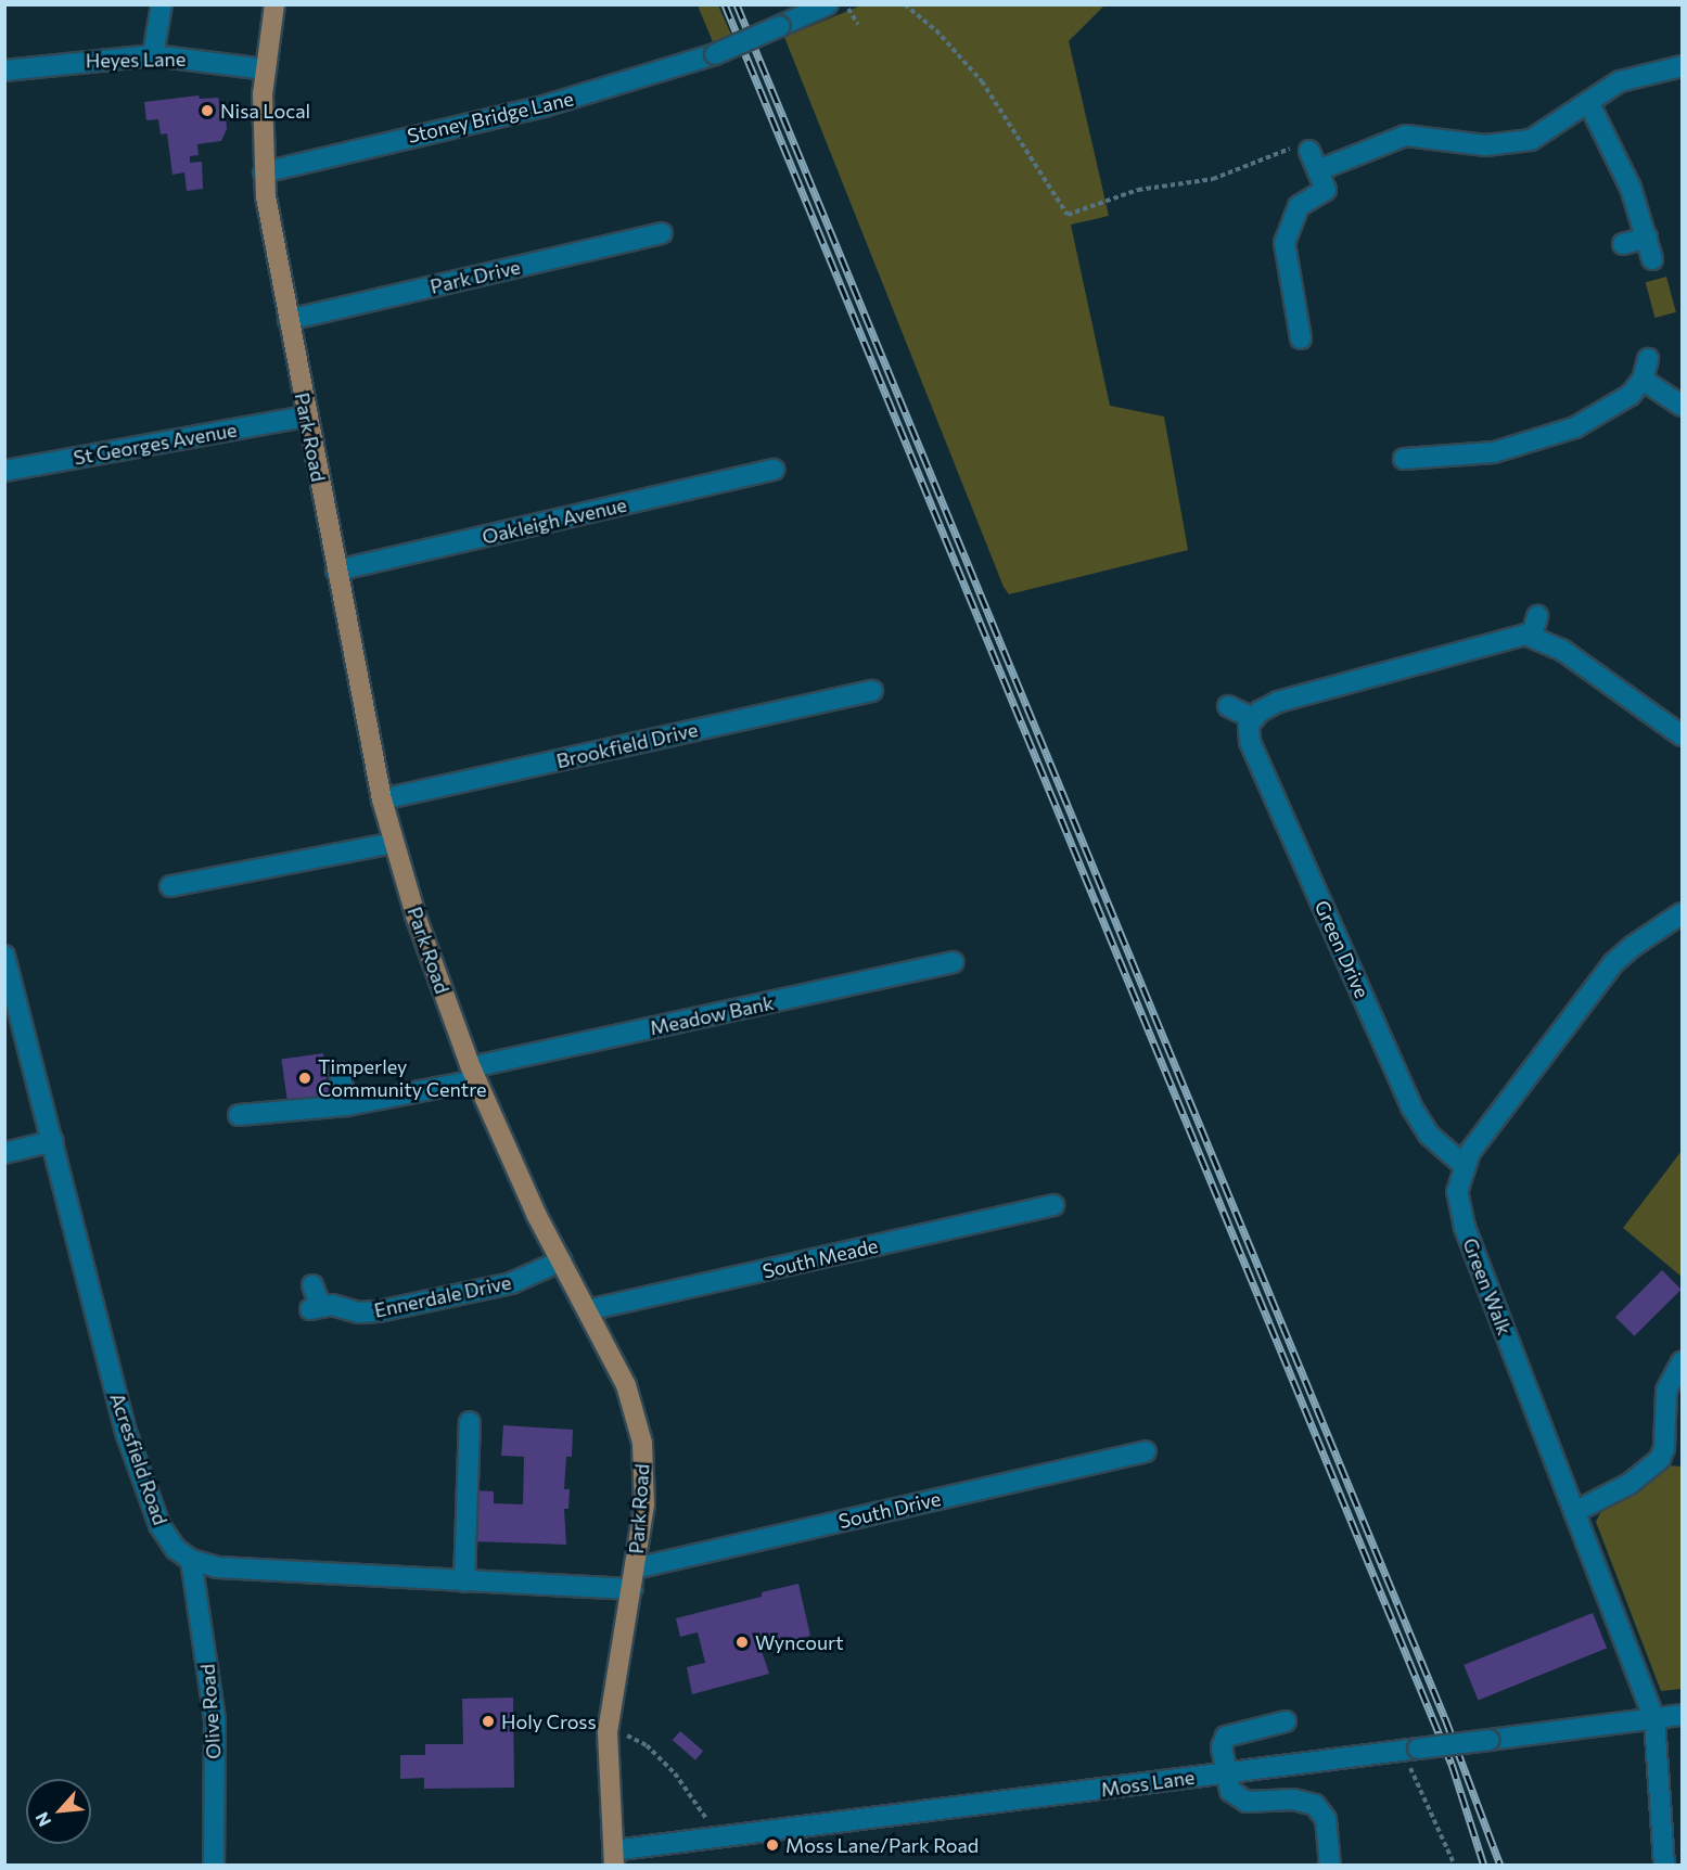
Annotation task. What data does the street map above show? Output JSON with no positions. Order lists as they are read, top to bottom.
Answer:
{
  "streets": {
    "main road": ["Park Road"],
    "street": [
      "Heyes Lane",
      "Stoney Bridge Lane",
      "Park Drive",
      "St Georges Avenue",
      "Oakleigh Avenue",
      "Brookfield Drive",
      "Green Drive",
      "Meadow Bank",
      "South Meade",
      "Green Walk",
      "Ennerdale Drive",
      "Acresfield Road",
      "South Drive",
      "Olive Road",
      "Moss Lane"
    ]
  },
  "crossings": [
    ["Heyes Lane", "Park Road"],
    ["Stoney Bridge Lane", "Park Road"],
    ["Park Drive", "Park Road"],
    ["Park Road", "St Georges Avenue"],
    ["Park Road", "Oakleigh Avenue"],
    ["Park Road", "Brookfield Drive"],
    ["Park Road", "Meadow Bank"],
    ["Park Road", "South Meade"],
    ["Park Road", "Ennerdale Drive"],
    ["Park Road", "South Drive"],
    ["Park Road", "Moss Lane"],
    ["Green Drive", "Green Walk"],
    ["Green Walk", "Moss Lane"],
    ["Acresfield Road", "Olive Road"]
  ],
  "places": [
    "Nisa Local",
    "Timperley Community Centre",
    "Wyncourt",
    "Holy Cross",
    "Moss Lane/Park Road"
  ],
  "north": "bottom left"
}
